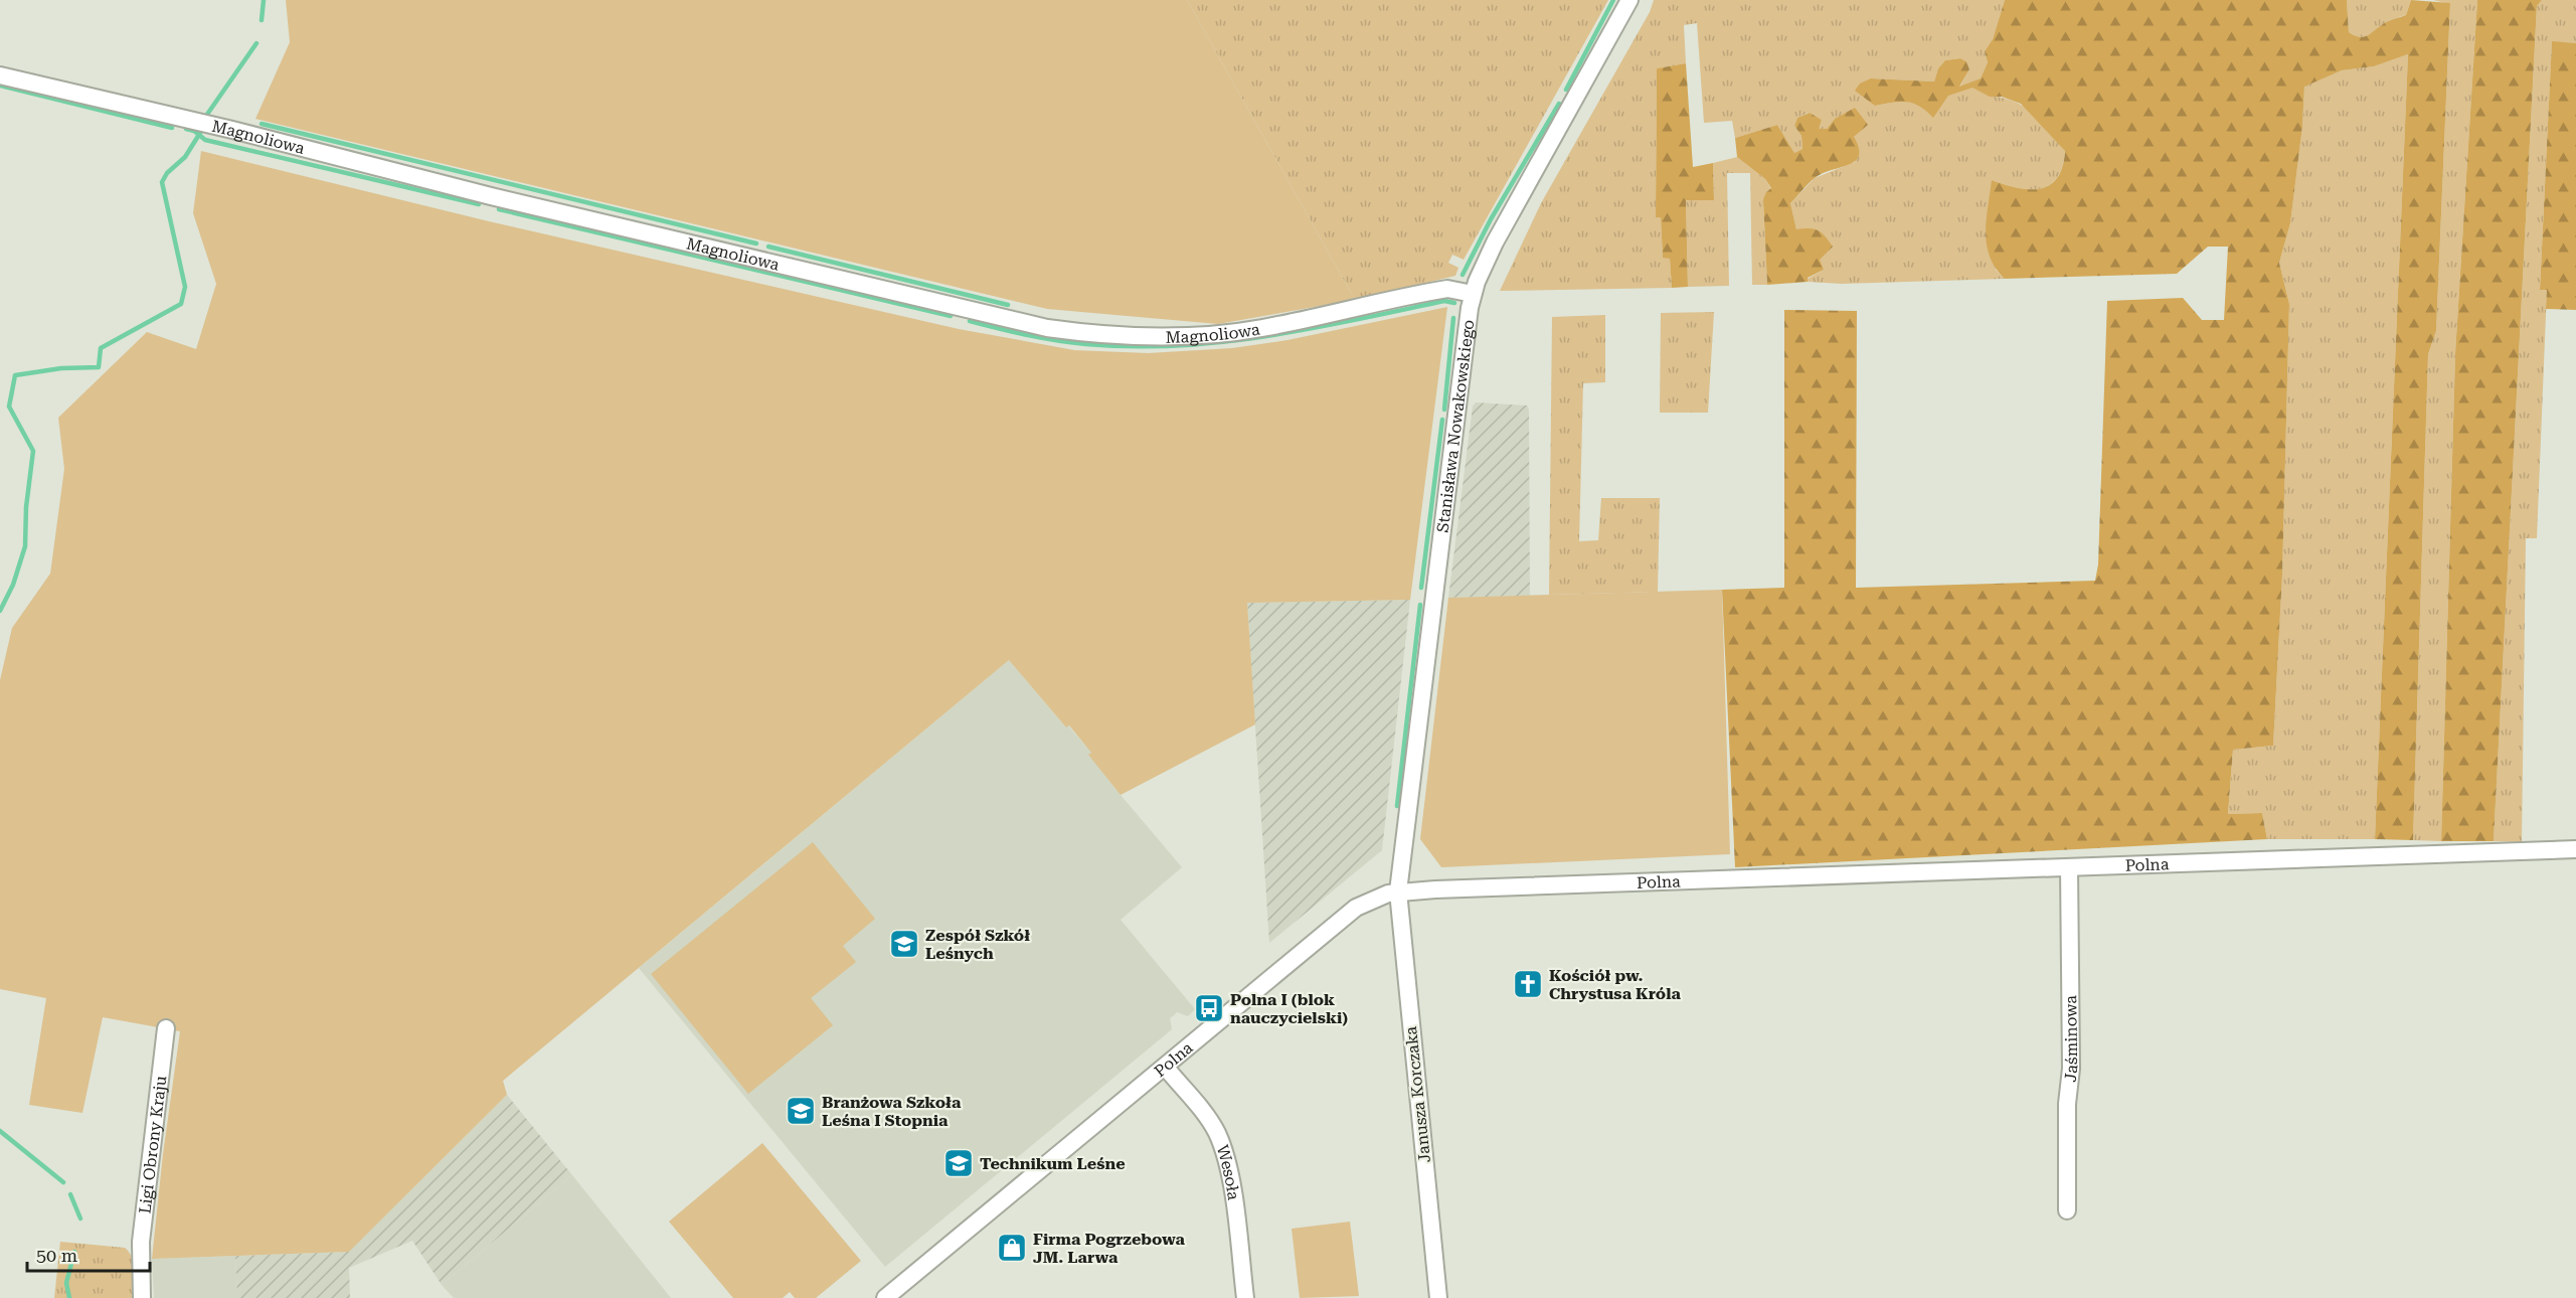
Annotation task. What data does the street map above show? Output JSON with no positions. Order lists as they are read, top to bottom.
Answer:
{
  "streets": {
    "street": [
      "Magnoliowa",
      "Stanisława Nowakowskiego",
      "Polna",
      "Jaśminowa",
      "Janusza Korczaka",
      "Ligi Obrony Kraju",
      "Wesoła"
    ]
  },
  "crossings": [
    ["Magnoliowa", "Stanisława Nowakowskiego"],
    ["Stanisława Nowakowskiego", "Polna"],
    ["Stanisława Nowakowskiego", "Janusza Korczaka"],
    ["Polna", "Jaśminowa"],
    ["Polna", "Janusza Korczaka"],
    ["Polna", "Wesoła"]
  ],
  "places": {
    "school or university": ["Zespół Szkół Leśnych", "Branżowa Szkoła Leśna I Stopnia", "Technikum Leśne"],
    "church": ["Kościół pw. Chrystusa Króla"],
    "bus stop": ["Polna I (blok nauczycielski)"],
    "shop": ["Firma Pogrzebowa JM. Larwa"]
  },
  "scale_bar": "50 m"
}
